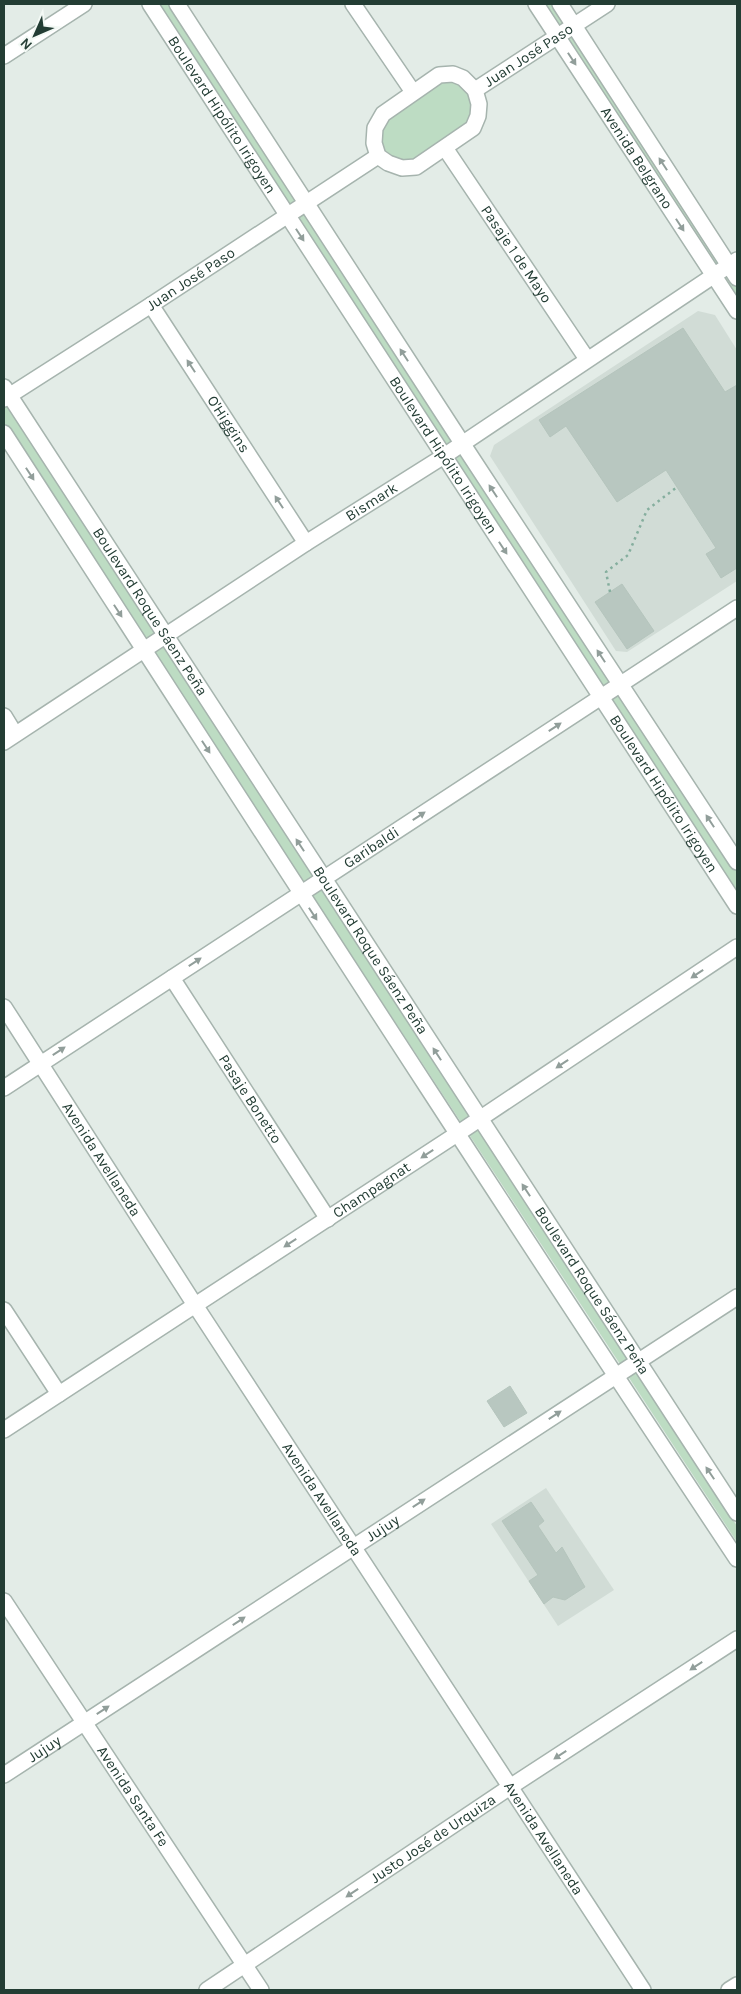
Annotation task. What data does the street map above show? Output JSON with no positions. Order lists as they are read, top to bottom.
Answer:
{
  "streets": {
    "street": [
      "Juan José Paso",
      "Boulevard Hipólito Irigoyen",
      "Avenida Belgrano",
      "Pasaje 1 de Mayo",
      "O'Higgins",
      "Bismark",
      "Boulevard Roque Sáenz Peña",
      "Garibaldi",
      "Pasaje Bonetto",
      "Avenida Avellaneda",
      "Champagnat",
      "Jujuy",
      "Avenida Santa Fe",
      "Justo José de Urquiza"
    ]
  },
  "crossings": [
    ["Juan José Paso", "Boulevard Hipólito Irigoyen"],
    ["Juan José Paso", "Avenida Belgrano"],
    ["Juan José Paso", "Pasaje 1 de Mayo"],
    ["Juan José Paso", "O'Higgins"],
    ["Juan José Paso", "Boulevard Roque Sáenz Peña"],
    ["Boulevard Hipólito Irigoyen", "Bismark"],
    ["Boulevard Hipólito Irigoyen", "Garibaldi"],
    ["Avenida Belgrano", "Bismark"],
    ["Pasaje 1 de Mayo", "Bismark"],
    ["O'Higgins", "Bismark"],
    ["Bismark", "Boulevard Roque Sáenz Peña"],
    ["Boulevard Roque Sáenz Peña", "Garibaldi"],
    ["Boulevard Roque Sáenz Peña", "Champagnat"],
    ["Boulevard Roque Sáenz Peña", "Jujuy"],
    ["Garibaldi", "Pasaje Bonetto"],
    ["Garibaldi", "Avenida Avellaneda"],
    ["Pasaje Bonetto", "Champagnat"],
    ["Avenida Avellaneda", "Champagnat"],
    ["Avenida Avellaneda", "Jujuy"],
    ["Avenida Avellaneda", "Justo José de Urquiza"],
    ["Jujuy", "Avenida Santa Fe"],
    ["Avenida Santa Fe", "Justo José de Urquiza"]
  ],
  "one_way": [
    "O'Higgins",
    "Garibaldi",
    "Champagnat",
    "Jujuy",
    "Justo José de Urquiza"
  ],
  "north": "bottom left"
}
